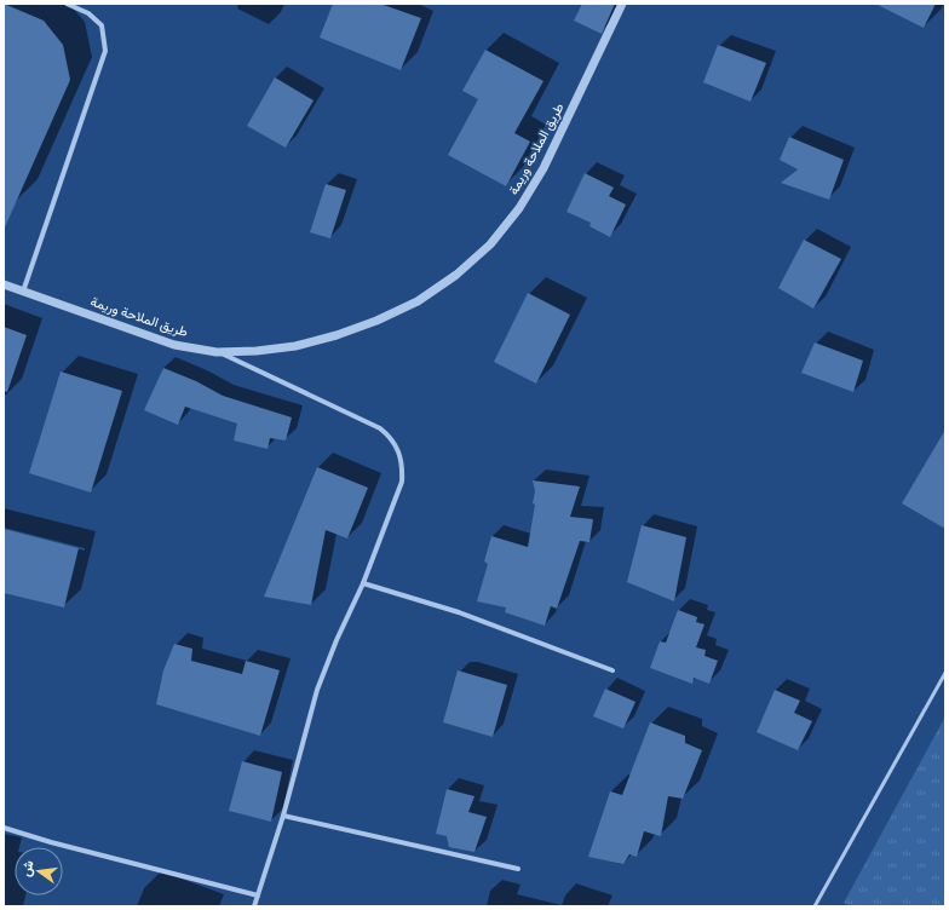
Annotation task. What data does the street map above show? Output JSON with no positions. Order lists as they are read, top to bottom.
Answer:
{
  "streets": {
    "street": ["طريق الملاحة وريمة"]
  },
  "north": "left"
}
